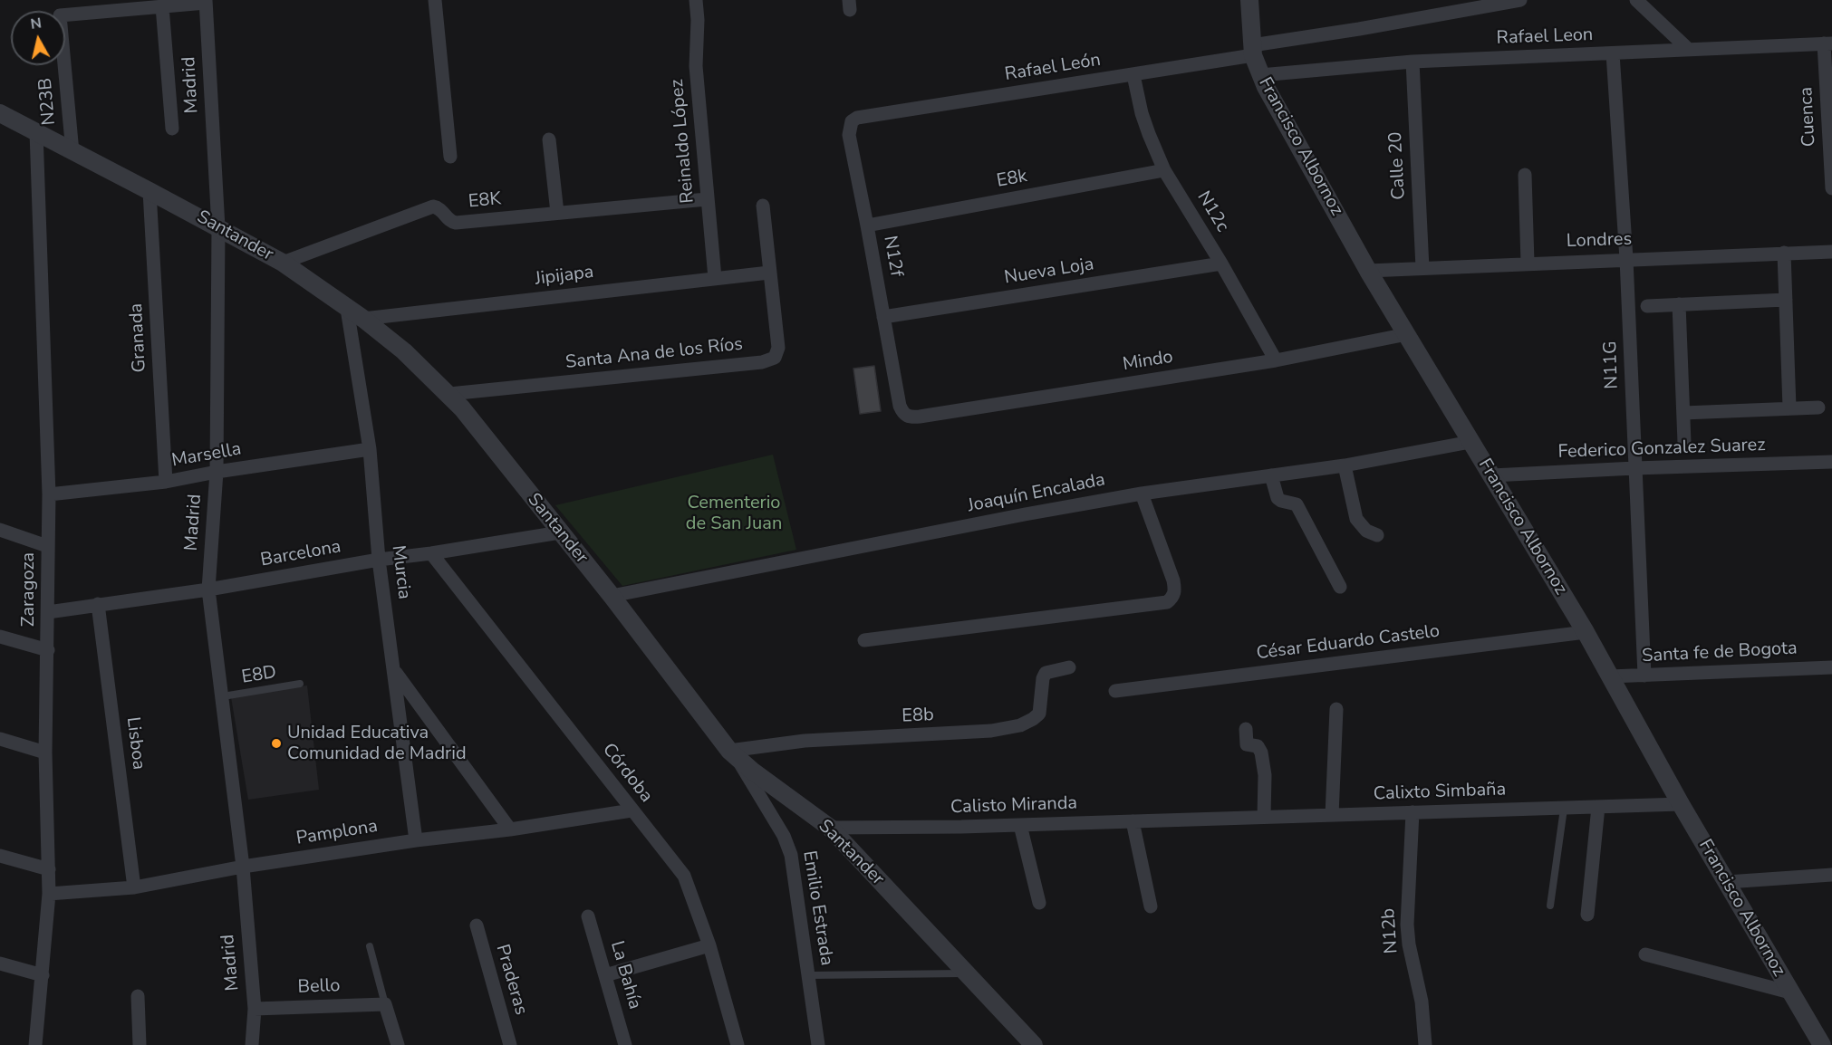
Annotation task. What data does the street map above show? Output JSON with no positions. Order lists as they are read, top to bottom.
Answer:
{
  "streets": {
    "street": [
      "Rafael Leon",
      "Rafael León",
      "Madrid",
      "N23B",
      "Cuenca",
      "Reinaldo López",
      "Francisco Albornoz",
      "Calle 20",
      "E8k",
      "E8K",
      "N12c",
      "Santander",
      "Londres",
      "N12f",
      "Nueva Loja",
      "Jipijapa",
      "Granada",
      "Santa Ana de los Ríos",
      "Mindo",
      "N11G",
      "Federico Gonzalez Suarez",
      "Marsella",
      "Joaquín Encalada",
      "Barcelona",
      "Murcia",
      "Zaragoza",
      "César Eduardo Castelo",
      "Santa fe de Bogota",
      "E8b",
      "Lisboa",
      "Córdoba",
      "Calixto Simbaña",
      "Calisto Miranda",
      "Pamplona",
      "Emilio Estrada",
      "N12b",
      "La Bahía",
      "Praderas",
      "Bello"
    ],
    "lane": ["E8D"]
  },
  "crossings": [
    ["Rafael Leon", "Cuenca"],
    ["Rafael Leon", "Francisco Albornoz"],
    ["Rafael Leon", "Calle 20"],
    ["Rafael Leon", "N11G"],
    ["Rafael León", "Francisco Albornoz"],
    ["Rafael León", "N12c"],
    ["Rafael León", "N12f"],
    ["Madrid", "Santander"],
    ["Madrid", "Marsella"],
    ["Madrid", "Barcelona"],
    ["Madrid", "E8D"],
    ["Madrid", "Pamplona"],
    ["Madrid", "Bello"],
    ["N23B", "Santander"],
    ["Reinaldo López", "E8K"],
    ["Reinaldo López", "Jipijapa"],
    ["Francisco Albornoz", "Londres"],
    ["Francisco Albornoz", "Mindo"],
    ["Francisco Albornoz", "Federico Gonzalez Suarez"],
    ["Francisco Albornoz", "Joaquín Encalada"],
    ["Francisco Albornoz", "César Eduardo Castelo"],
    ["Francisco Albornoz", "Santa fe de Bogota"],
    ["Francisco Albornoz", "Calixto Simbaña"],
    ["Calle 20", "Londres"],
    ["E8k", "N12c"],
    ["E8k", "N12f"],
    ["E8K", "Santander"],
    ["N12c", "Nueva Loja"],
    ["N12c", "Mindo"],
    ["Santander", "Jipijapa"],
    ["Santander", "Granada"],
    ["Santander", "Santa Ana de los Ríos"],
    ["Santander", "Joaquín Encalada"],
    ["Santander", "Barcelona"],
    ["Santander", "Murcia"],
    ["Santander", "Zaragoza"],
    ["Santander", "E8b"],
    ["Santander", "Calisto Miranda"],
    ["Santander", "Emilio Estrada"],
    ["Londres", "N11G"],
    ["N12f", "Nueva Loja"],
    ["N12f", "Mindo"],
    ["Jipijapa", "Santa Ana de los Ríos"],
    ["Granada", "Marsella"],
    ["N11G", "Federico Gonzalez Suarez"],
    ["N11G", "Santa fe de Bogota"],
    ["Marsella", "Murcia"],
    ["Marsella", "Zaragoza"],
    ["Barcelona", "Murcia"],
    ["Barcelona", "Zaragoza"],
    ["Barcelona", "Lisboa"],
    ["Barcelona", "Córdoba"],
    ["Murcia", "Pamplona"],
    ["Zaragoza", "Pamplona"],
    ["E8b", "Emilio Estrada"],
    ["Lisboa", "Pamplona"],
    ["Córdoba", "Pamplona"],
    ["Calixto Simbaña", "Calisto Miranda"],
    ["Calixto Simbaña", "N12b"]
  ],
  "parks": ["Cementerio de San Juan"],
  "places": ["Unidad Educativa Comunidad de Madrid"],
  "north": "top"
}
